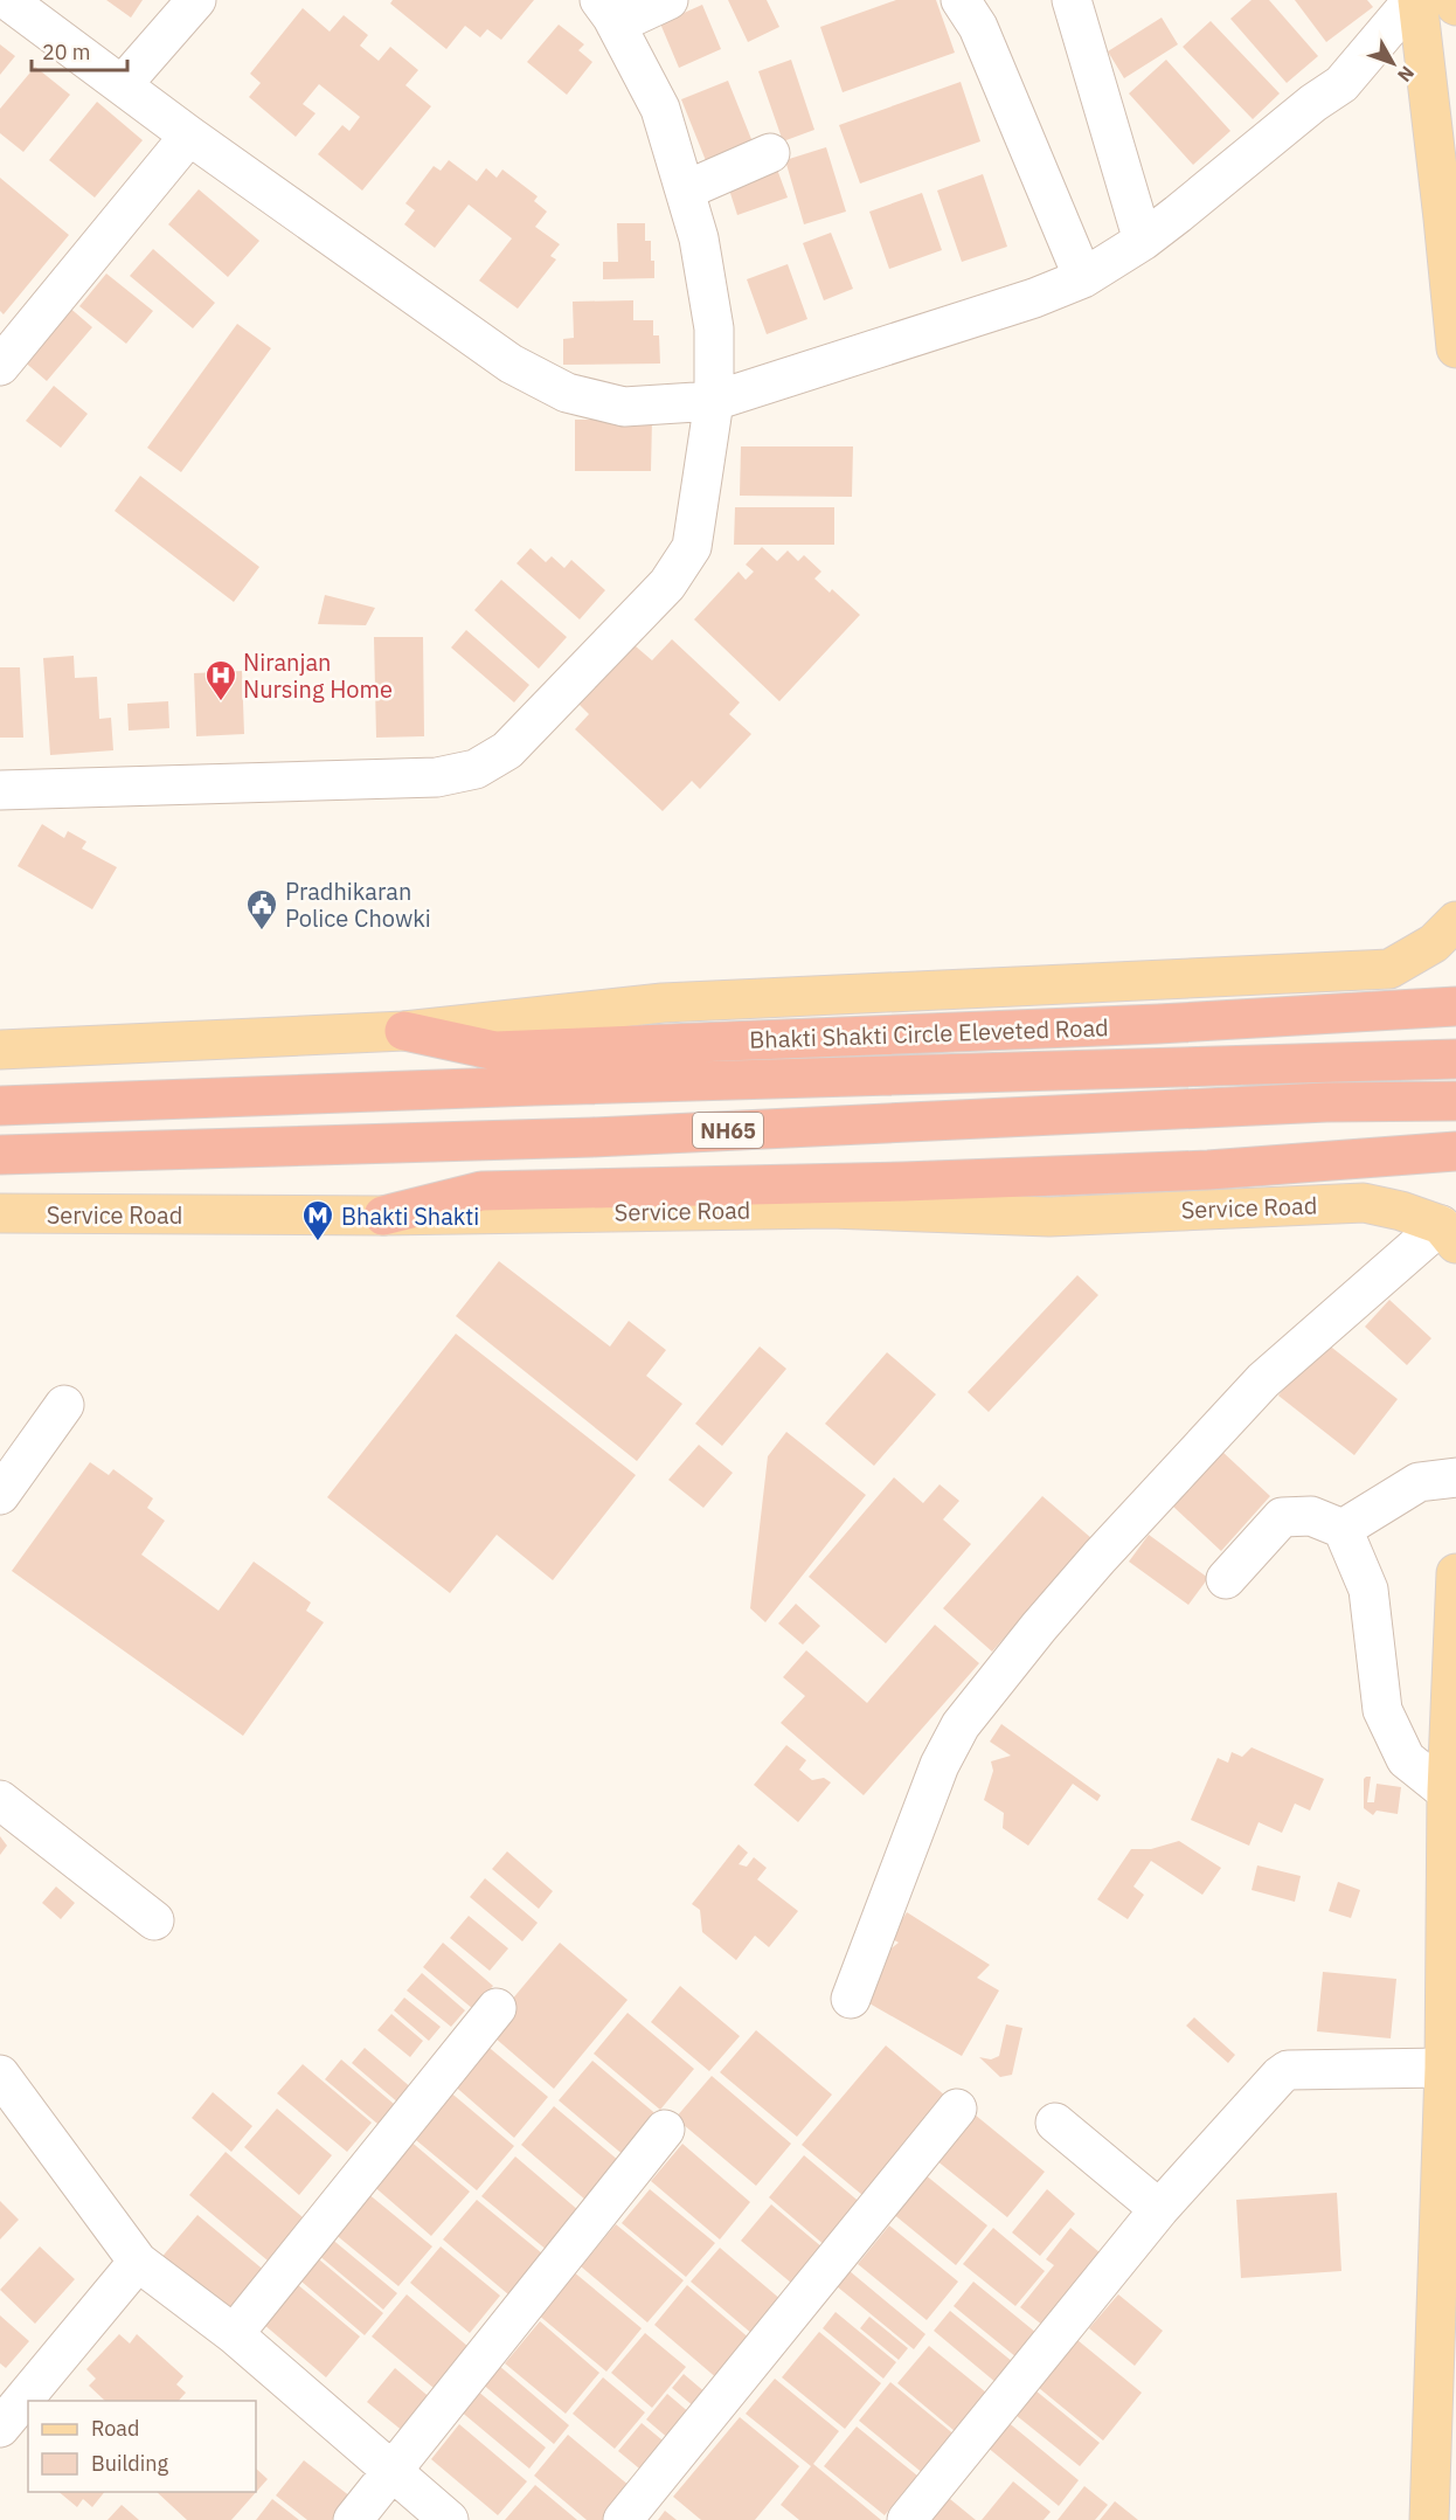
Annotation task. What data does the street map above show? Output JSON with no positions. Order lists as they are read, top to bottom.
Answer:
{
  "streets": {
    "highway": ["Bhakti Shakti Circle Eleveted Road", "NH65"],
    "main road": ["Service Road"]
  },
  "places": {
    "hospital": ["Niranjan Nursing Home"],
    "public building": ["Pradhikaran Police Chowki"],
    "metro station": ["Bhakti Shakti"]
  },
  "legend": ["Road", "Building"],
  "scale_bar": "20 m",
  "north": "bottom right"
}
